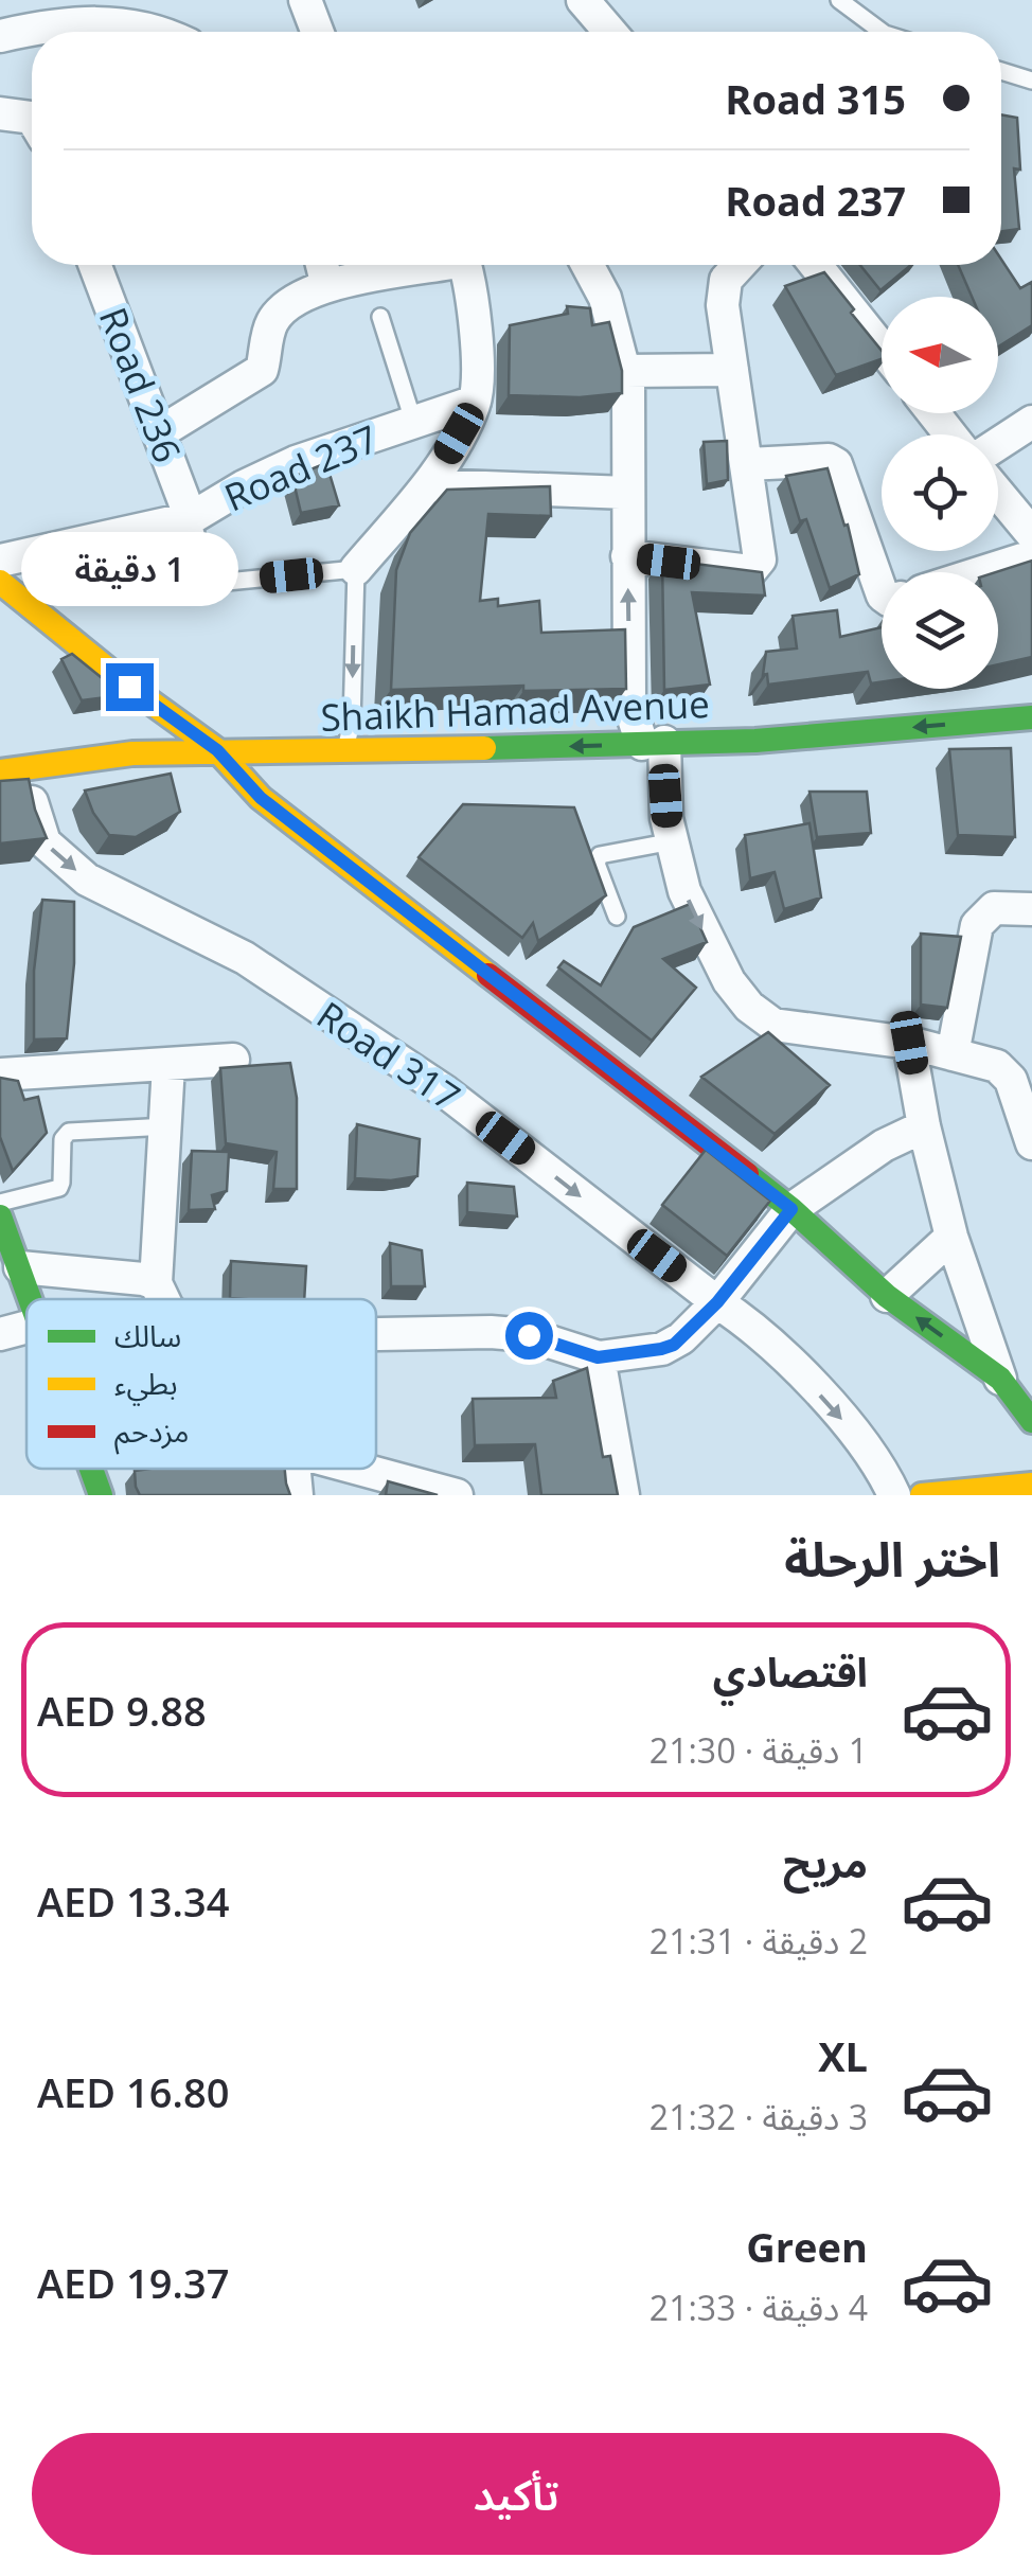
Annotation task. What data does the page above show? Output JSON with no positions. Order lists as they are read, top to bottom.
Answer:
{
  "streets": {
    "street": [
      "Road 236",
      "Road 237",
      "Shaikh Hamad Avenue",
      "Road 317"
    ]
  },
  "crossings": [
    ["Road 236", "Road 237"],
    ["Shaikh Hamad Avenue", "Road 317"]
  ],
  "one_way": ["Shaikh Hamad Avenue"],
  "legend": ["سالك", "بطيء", "مزدحم"],
  "north": "left",
  "page": {
    "banner": ["Road 315", "Road 237"],
    "bubble": "1 دقيقة",
    "heading": "اختر الرحلة",
    "list": [
      {
        "name": "اقتصادي",
        "note": "1 دقيقة · 21:30",
        "value": "AED 9.88"
      },
      {
        "name": "مريح",
        "note": "2 دقيقة · 21:31",
        "value": "AED 13.34"
      },
      {
        "name": "XL",
        "note": "3 دقيقة · 21:32",
        "value": "AED 16.80"
      },
      {
        "name": "Green",
        "note": "4 دقيقة · 21:33",
        "value": "AED 19.37"
      }
    ],
    "buttons": "تأكيد"
  }
}
